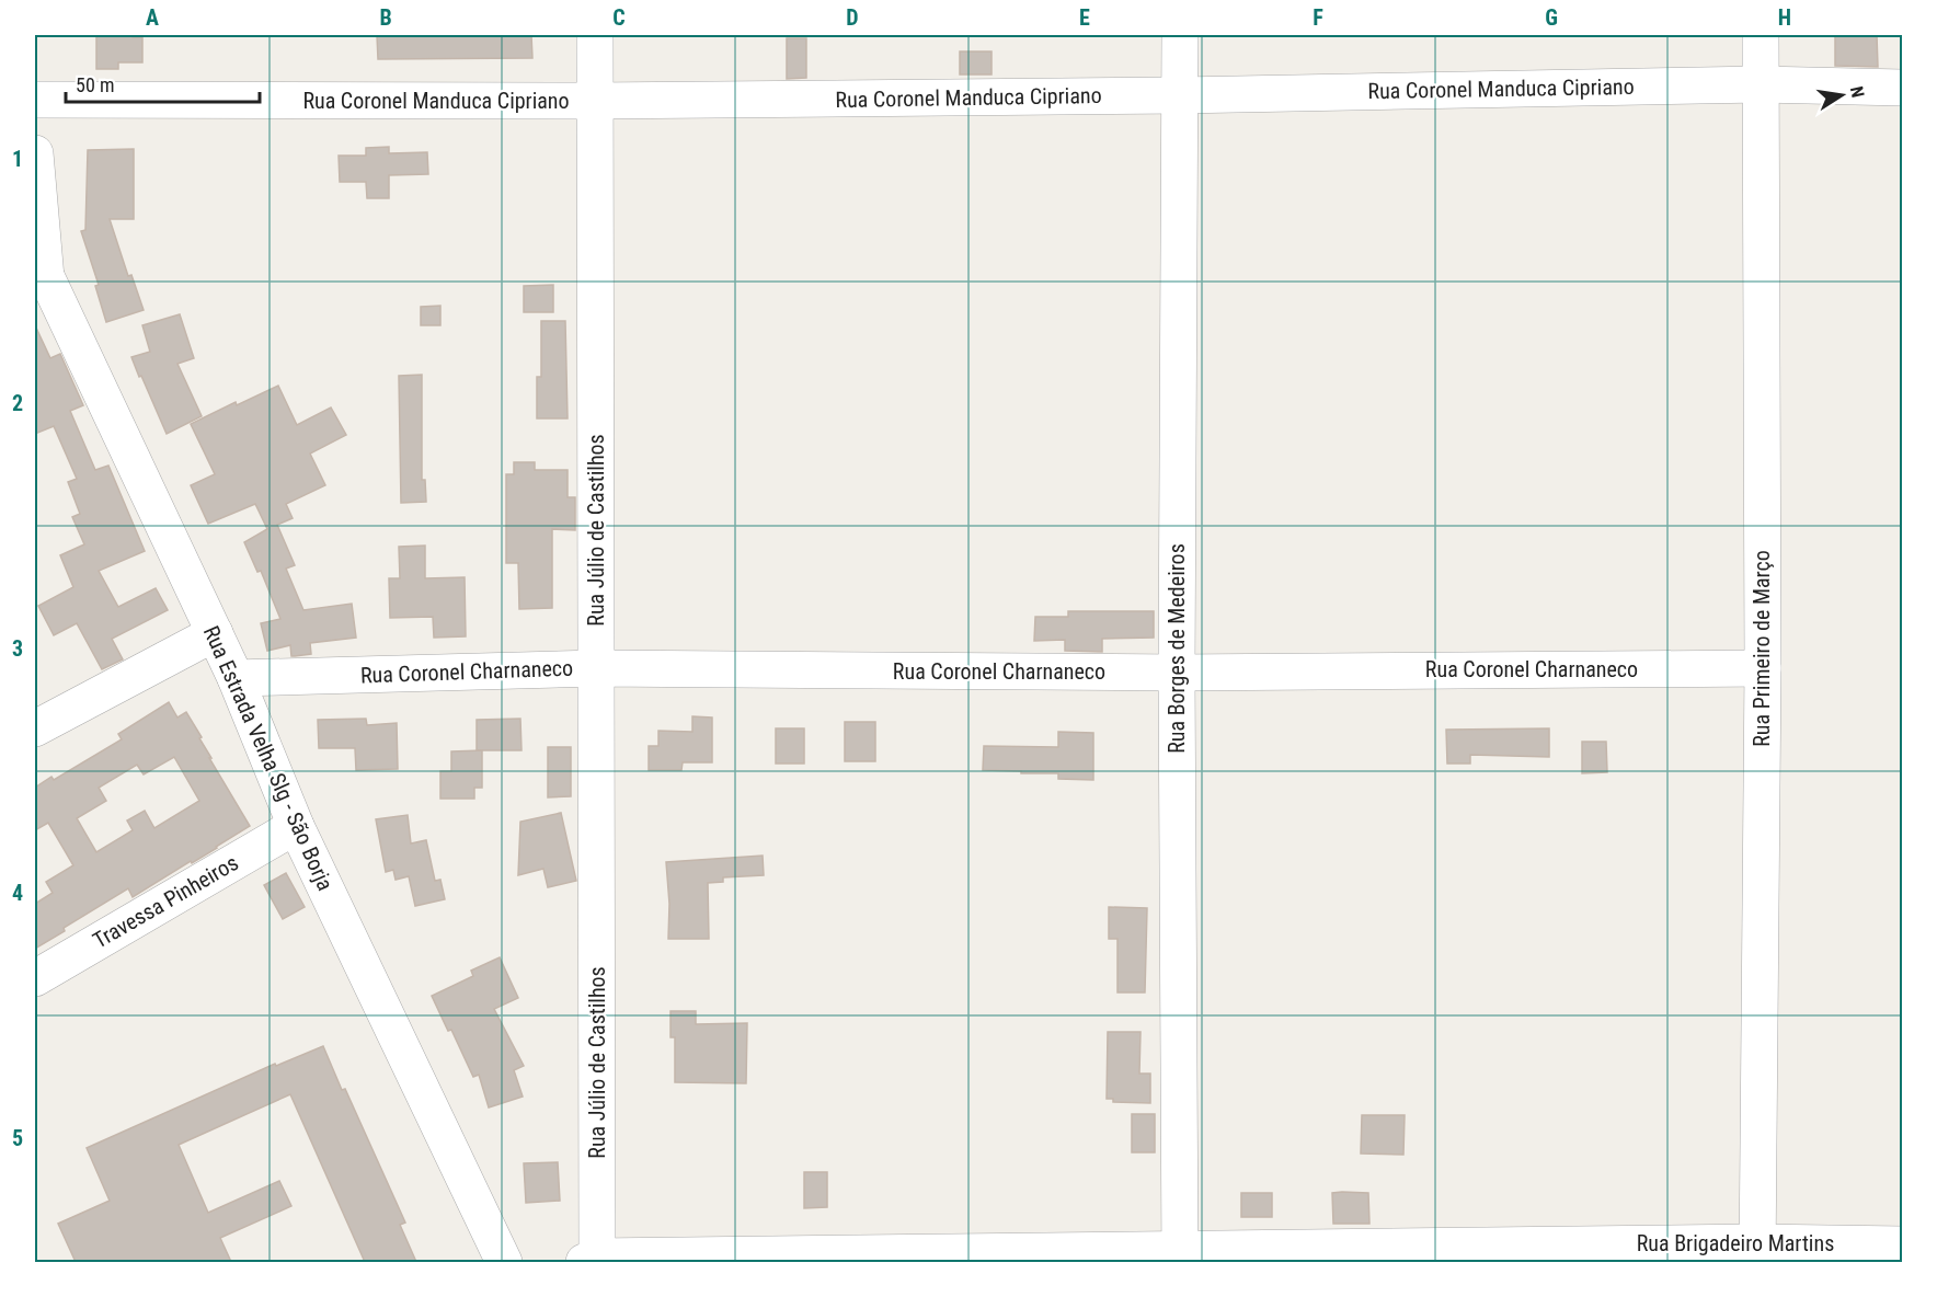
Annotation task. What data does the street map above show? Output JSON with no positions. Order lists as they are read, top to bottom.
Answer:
{
  "streets": {
    "street": [
      "Rua Coronel Manduca Cipriano",
      "Rua Júlio de Castilhos",
      "Rua Borges de Medeiros",
      "Rua Primeiro de Março",
      "Rua Coronel Charnaneco",
      "Rua Estrada Velha Slg - São Borja",
      "Travessa Pinheiros",
      "Rua Brigadeiro Martins"
    ]
  },
  "crossings": [
    ["Rua Coronel Manduca Cipriano", "Rua Júlio de Castilhos"],
    ["Rua Coronel Manduca Cipriano", "Rua Borges de Medeiros"],
    ["Rua Coronel Manduca Cipriano", "Rua Primeiro de Março"],
    ["Rua Júlio de Castilhos", "Rua Coronel Charnaneco"],
    ["Rua Júlio de Castilhos", "Rua Brigadeiro Martins"],
    ["Rua Borges de Medeiros", "Rua Coronel Charnaneco"],
    ["Rua Borges de Medeiros", "Rua Brigadeiro Martins"],
    ["Rua Primeiro de Março", "Rua Coronel Charnaneco"],
    ["Rua Primeiro de Março", "Rua Brigadeiro Martins"],
    ["Rua Coronel Charnaneco", "Rua Estrada Velha Slg - São Borja"],
    ["Rua Estrada Velha Slg - São Borja", "Travessa Pinheiros"]
  ],
  "scale_bar": "50 m",
  "north": "right",
  "grid": {
    "columns": [
      "A",
      "B",
      "C",
      "D",
      "E",
      "F",
      "G",
      "H"
    ],
    "rows": [
      "1",
      "2",
      "3",
      "4",
      "5"
    ]
  }
}
